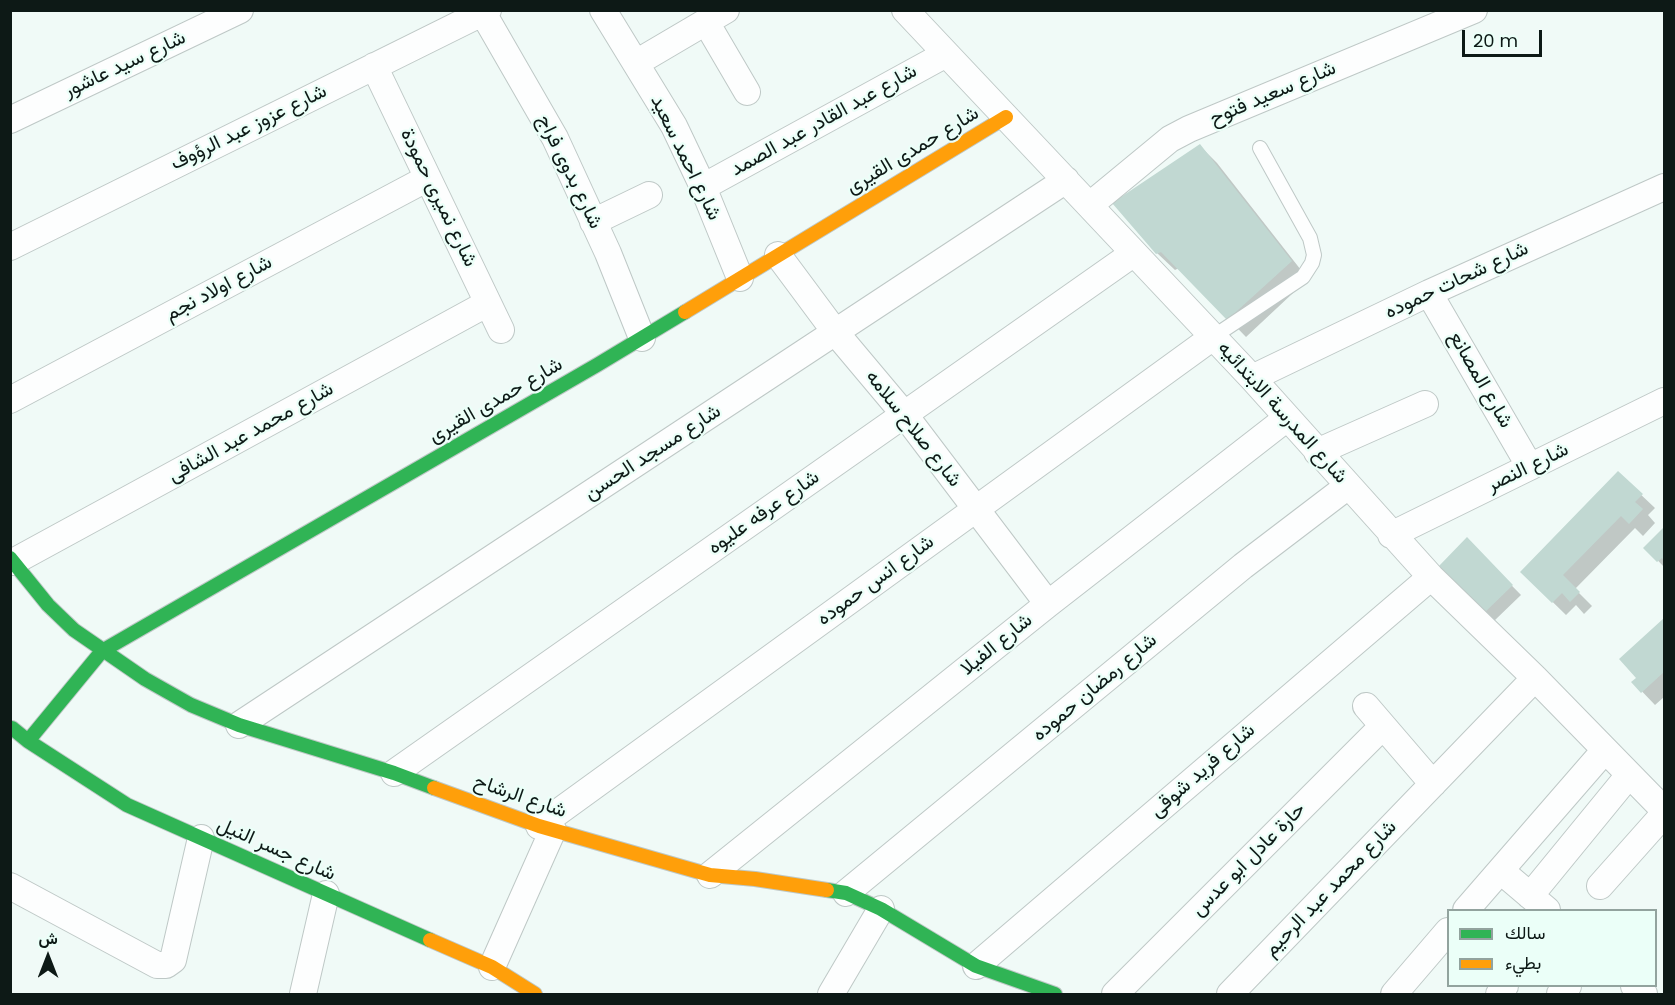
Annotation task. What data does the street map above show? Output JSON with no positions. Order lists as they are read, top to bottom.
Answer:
{
  "streets": {
    "street": [
      "شارع سيد عاشور",
      "شارع سعيد فتوح",
      "شارع عبد القادر عبد الصمد",
      "شارع عزوز عبد الرؤوف",
      "شارع حمدى القيرى",
      "شارع احمد سعيد",
      "شارع بدوى فراج",
      "شارع نميرى حمودة",
      "شارع شحات حموده",
      "شارع اولاد نجم",
      "شارع المصانع",
      "شارع المدرسة الابتدائيه",
      "شارع صلاح سلامه",
      "شارع محمد عبد الشافى",
      "شارع مسجد الحسن",
      "شارع النصر",
      "شارع عرفه عليوه",
      "شارع انس حموده",
      "شارع الفيلا",
      "شارع رمضان حموده",
      "شارع فريد شوقى",
      "شارع الرشاح",
      "شارع جسر النيل",
      "حارة عادل ابو عدس",
      "شارع محمد عبد الرحيم"
    ]
  },
  "crossings": [
    ["شارع سعيد فتوح", "شارع المدرسة الابتدائيه"],
    ["شارع عبد القادر عبد الصمد", "شارع احمد سعيد"],
    ["شارع عبد القادر عبد الصمد", "شارع المدرسة الابتدائيه"],
    ["شارع عزوز عبد الرؤوف", "شارع بدوى فراج"],
    ["شارع عزوز عبد الرؤوف", "شارع نميرى حمودة"],
    ["شارع حمدى القيرى", "شارع احمد سعيد"],
    ["شارع حمدى القيرى", "شارع بدوى فراج"],
    ["شارع حمدى القيرى", "شارع المدرسة الابتدائيه"],
    ["شارع حمدى القيرى", "شارع صلاح سلامه"],
    ["شارع حمدى القيرى", "شارع الرشاح"],
    ["شارع حمدى القيرى", "شارع جسر النيل"],
    ["شارع نميرى حمودة", "شارع اولاد نجم"],
    ["شارع نميرى حمودة", "شارع محمد عبد الشافى"],
    ["شارع شحات حموده", "شارع المصانع"],
    ["شارع شحات حموده", "شارع المدرسة الابتدائيه"],
    ["شارع المصانع", "شارع النصر"],
    ["شارع المدرسة الابتدائيه", "شارع مسجد الحسن"],
    ["شارع المدرسة الابتدائيه", "شارع النصر"],
    ["شارع المدرسة الابتدائيه", "شارع عرفه عليوه"],
    ["شارع المدرسة الابتدائيه", "شارع انس حموده"],
    ["شارع المدرسة الابتدائيه", "شارع الفيلا"],
    ["شارع المدرسة الابتدائيه", "شارع رمضان حموده"],
    ["شارع المدرسة الابتدائيه", "شارع فريد شوقى"],
    ["شارع المدرسة الابتدائيه", "شارع محمد عبد الرحيم"],
    ["شارع صلاح سلامه", "شارع مسجد الحسن"],
    ["شارع صلاح سلامه", "شارع عرفه عليوه"],
    ["شارع صلاح سلامه", "شارع انس حموده"],
    ["شارع صلاح سلامه", "شارع الفيلا"],
    ["شارع محمد عبد الشافى", "شارع الرشاح"],
    ["شارع مسجد الحسن", "شارع الرشاح"],
    ["شارع عرفه عليوه", "شارع الرشاح"],
    ["شارع انس حموده", "شارع الرشاح"],
    ["شارع الفيلا", "شارع الرشاح"],
    ["شارع رمضان حموده", "شارع الرشاح"],
    ["شارع فريد شوقى", "شارع الرشاح"]
  ],
  "legend": ["سالك", "بطيء"],
  "scale_bar": "20 m",
  "north": "top"
}
